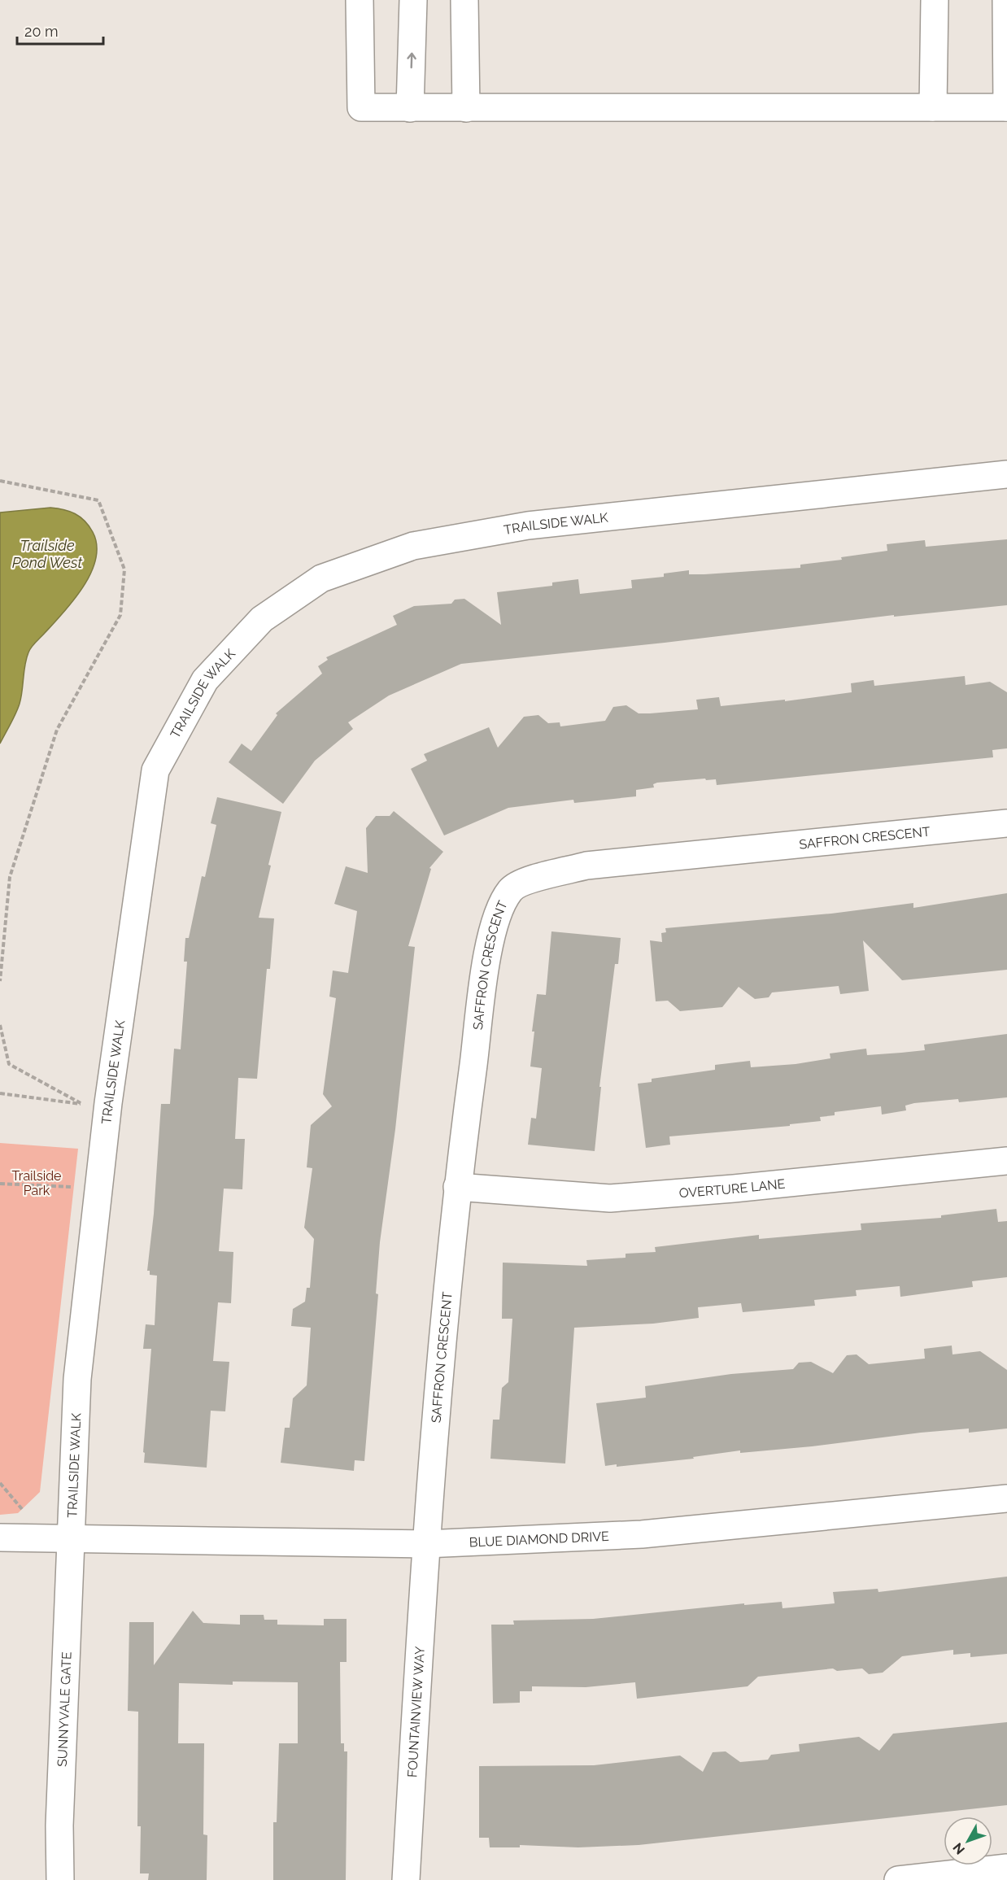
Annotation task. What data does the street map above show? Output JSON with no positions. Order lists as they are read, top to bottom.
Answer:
{
  "streets": {
    "street": [
      "TRAILSIDE WALK",
      "SAFFRON CRESCENT",
      "OVERTURE LANE",
      "BLUE DIAMOND DRIVE",
      "SUNNYVALE GATE",
      "FOUNTAINVIEW WAY"
    ]
  },
  "crossings": [
    ["TRAILSIDE WALK", "BLUE DIAMOND DRIVE"],
    ["TRAILSIDE WALK", "SUNNYVALE GATE"],
    ["SAFFRON CRESCENT", "OVERTURE LANE"],
    ["SAFFRON CRESCENT", "BLUE DIAMOND DRIVE"],
    ["SAFFRON CRESCENT", "FOUNTAINVIEW WAY"],
    ["BLUE DIAMOND DRIVE", "SUNNYVALE GATE"],
    ["BLUE DIAMOND DRIVE", "FOUNTAINVIEW WAY"]
  ],
  "water": ["Trailside Pond West"],
  "parks": ["Trailside Park"],
  "scale_bar": "20 m",
  "north": "bottom left"
}
